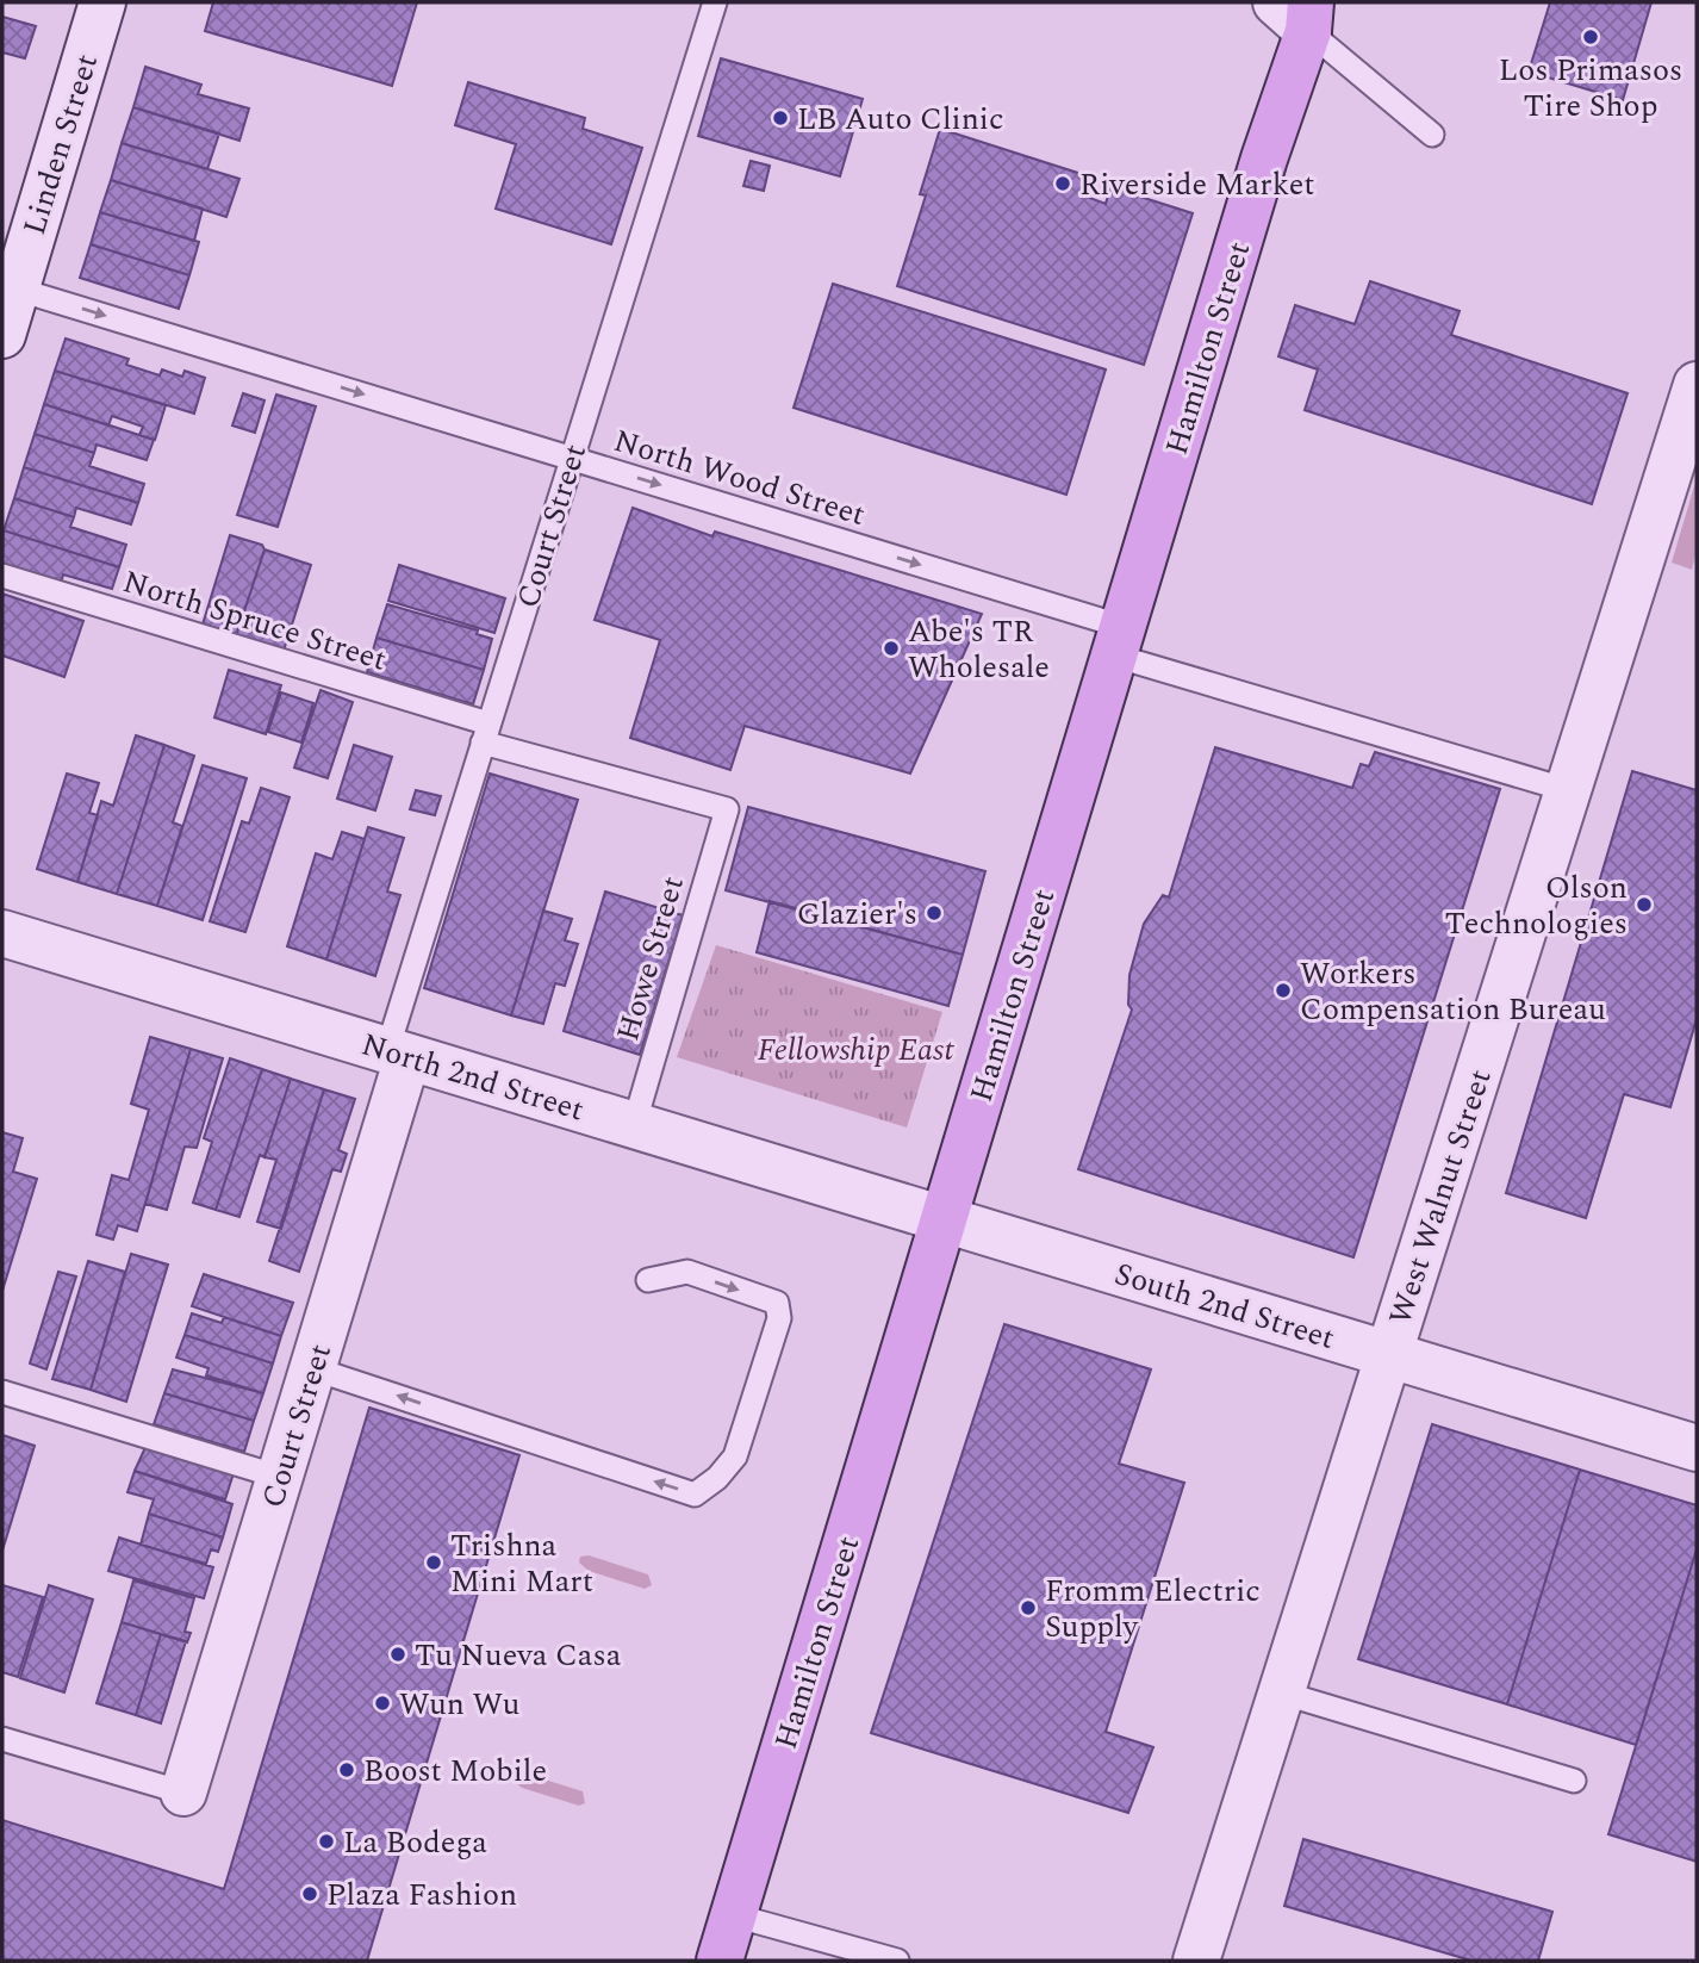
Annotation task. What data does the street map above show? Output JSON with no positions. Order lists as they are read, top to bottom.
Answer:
{
  "streets": {
    "main road": ["Hamilton Street"],
    "street": [
      "Linden Street",
      "Court Street",
      "North 2nd Street",
      "West Walnut Street",
      "South 2nd Street"
    ],
    "lane": ["North Wood Street", "North Spruce Street", "Howe Street"]
  },
  "crossings": [
    ["Linden Street", "North Wood Street"],
    ["Hamilton Street", "North Wood Street"],
    ["Hamilton Street", "North 2nd Street"],
    ["Hamilton Street", "South 2nd Street"],
    ["North Wood Street", "Court Street"],
    ["North Wood Street", "West Walnut Street"],
    ["Court Street", "North Spruce Street"],
    ["Court Street", "North 2nd Street"],
    ["North Spruce Street", "Howe Street"],
    ["Howe Street", "North 2nd Street"],
    ["North 2nd Street", "South 2nd Street"],
    ["West Walnut Street", "South 2nd Street"]
  ],
  "one_way": ["North Wood Street"],
  "parks": ["Fellowship East"],
  "places": [
    "Los Primasos Tire Shop",
    "LB Auto Clinic",
    "Riverside Market",
    "Abe's TR Wholesale",
    "Olson Technologies",
    "Glazier's",
    "Workers Compensation Bureau",
    "Trishna Mini Mart",
    "Fromm Electric Supply",
    "Tu Nueva Casa",
    "Wun Wu",
    "Boost Mobile",
    "La Bodega",
    "Plaza Fashion"
  ]
}
